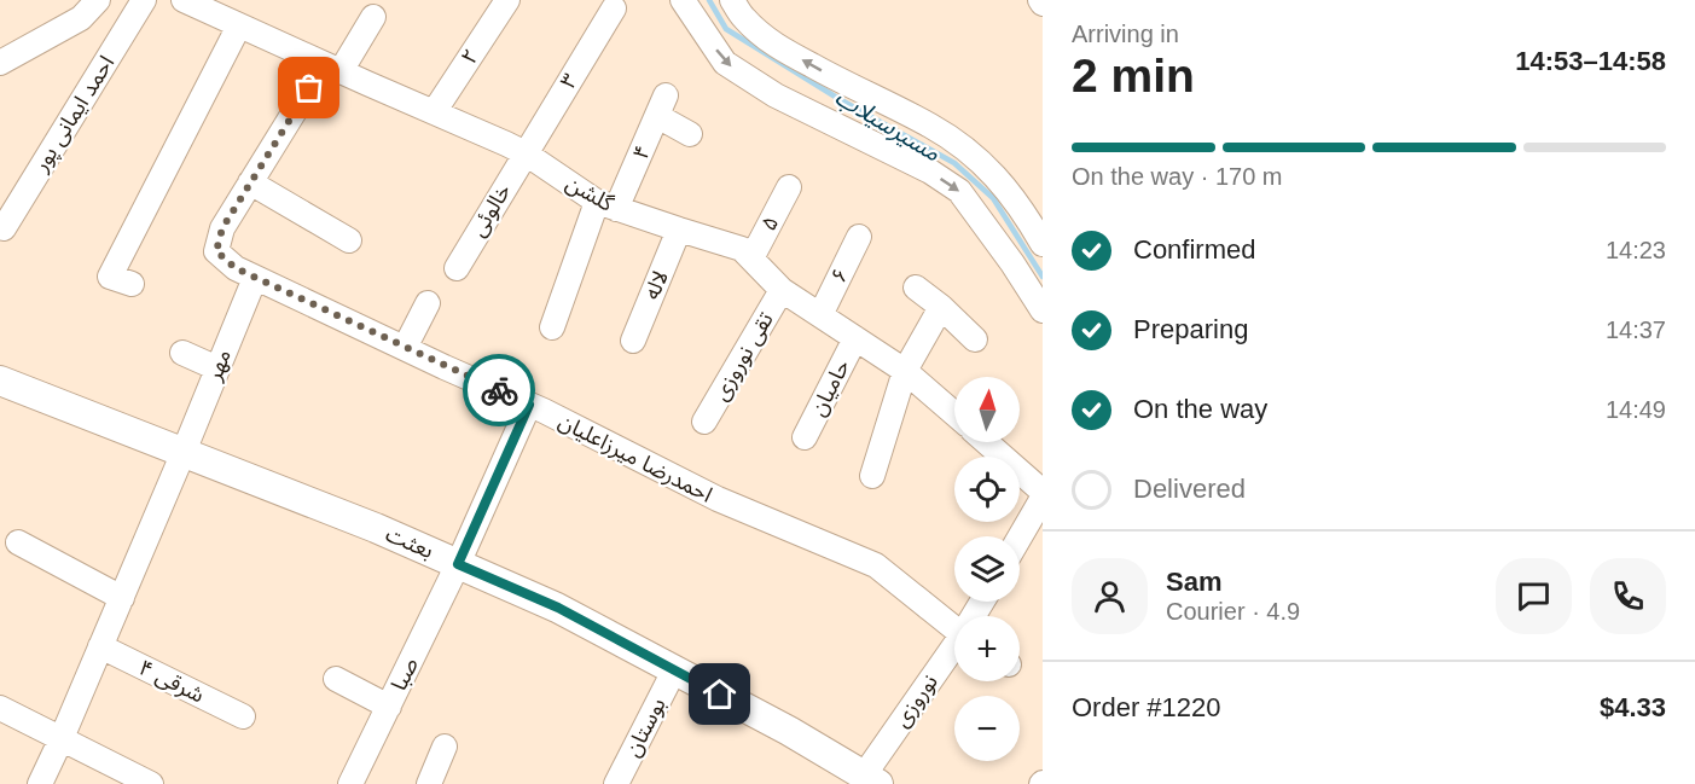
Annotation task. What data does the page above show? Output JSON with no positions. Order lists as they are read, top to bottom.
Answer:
{
  "streets": {
    "main road": ["بعثت"],
    "street": [
      "۲",
      "۳",
      "احمد ایمانی پور",
      "۴",
      "گلشن",
      "خالوئی",
      "۵",
      "۶",
      "لاله",
      "تقی نوروزی",
      "مهر",
      "حامیان",
      "احمدرضا میرزاعلیان",
      "صبا",
      "۴ شرقی",
      "نوروزی",
      "بوستان"
    ]
  },
  "crossings": [
    ["۲", "گلشن"],
    ["۳", "گلشن"],
    ["۳", "خالوئی"],
    ["۴", "گلشن"],
    ["گلشن", "خالوئی"],
    ["گلشن", "۵"],
    ["گلشن", "۶"],
    ["گلشن", "لاله"],
    ["گلشن", "تقی نوروزی"],
    ["گلشن", "حامیان"],
    ["گلشن", "احمدرضا میرزاعلیان"],
    ["مهر", "احمدرضا میرزاعلیان"],
    ["مهر", "بعثت"],
    ["مهر", "۴ شرقی"],
    ["احمدرضا میرزاعلیان", "صبا"],
    ["بعثت", "صبا"],
    ["بعثت", "نوروزی"],
    ["بعثت", "بوستان"]
  ],
  "water": ["مسیرسیلاب"],
  "north": "top",
  "page": {
    "heading": ["2 min", "Arriving in", "14:53–14:58"],
    "panel": [
      "Sam",
      "Courier · 4.9",
      "Order #1220",
      "$4.33"
    ],
    "bar": "On the way · 170 m",
    "list": [
      ["Confirmed", "14:23"],
      ["Preparing", "14:37"],
      ["On the way", "14:49"],
      "Delivered"
    ],
    "map_buttons": ["+", "−"]
  }
}
